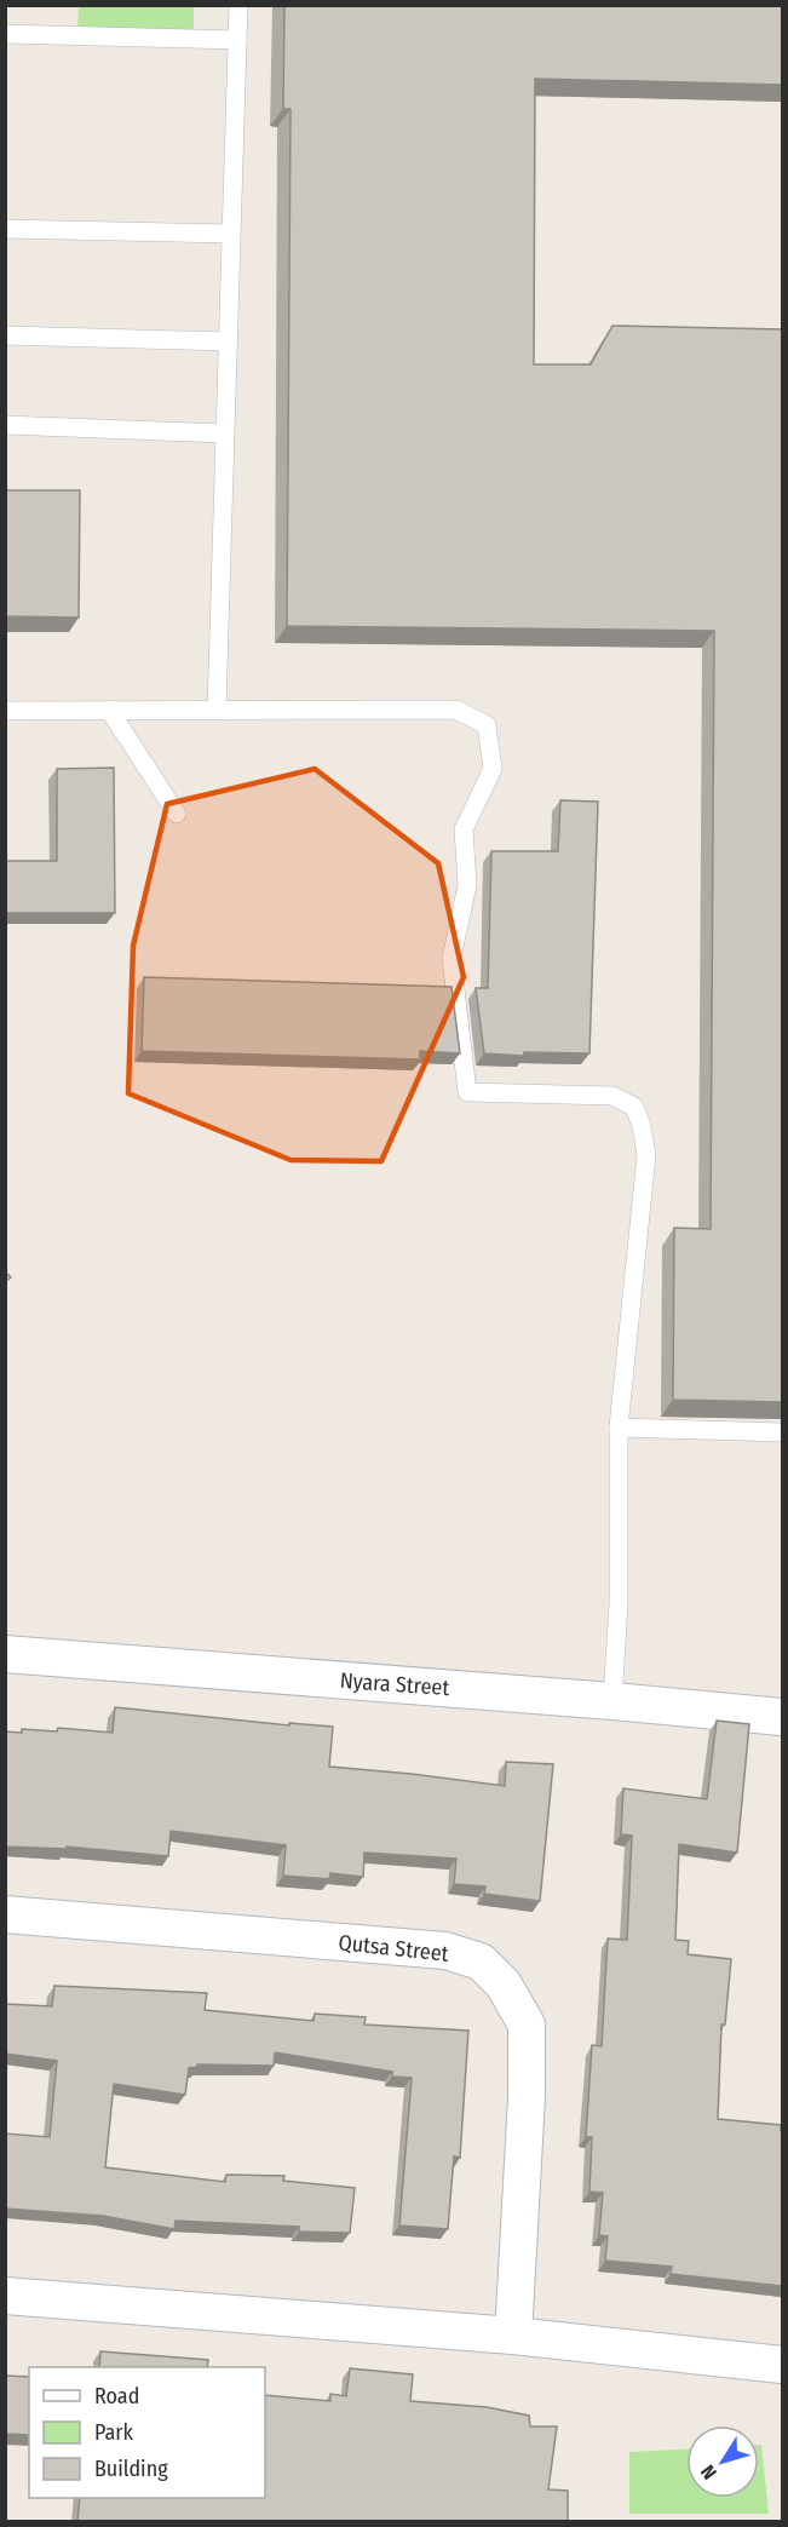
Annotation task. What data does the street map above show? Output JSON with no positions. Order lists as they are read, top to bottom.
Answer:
{
  "streets": {
    "street": ["Nyara Street", "Qutsa Street"]
  },
  "legend": ["Road", "Park", "Building"],
  "north": "bottom left"
}
